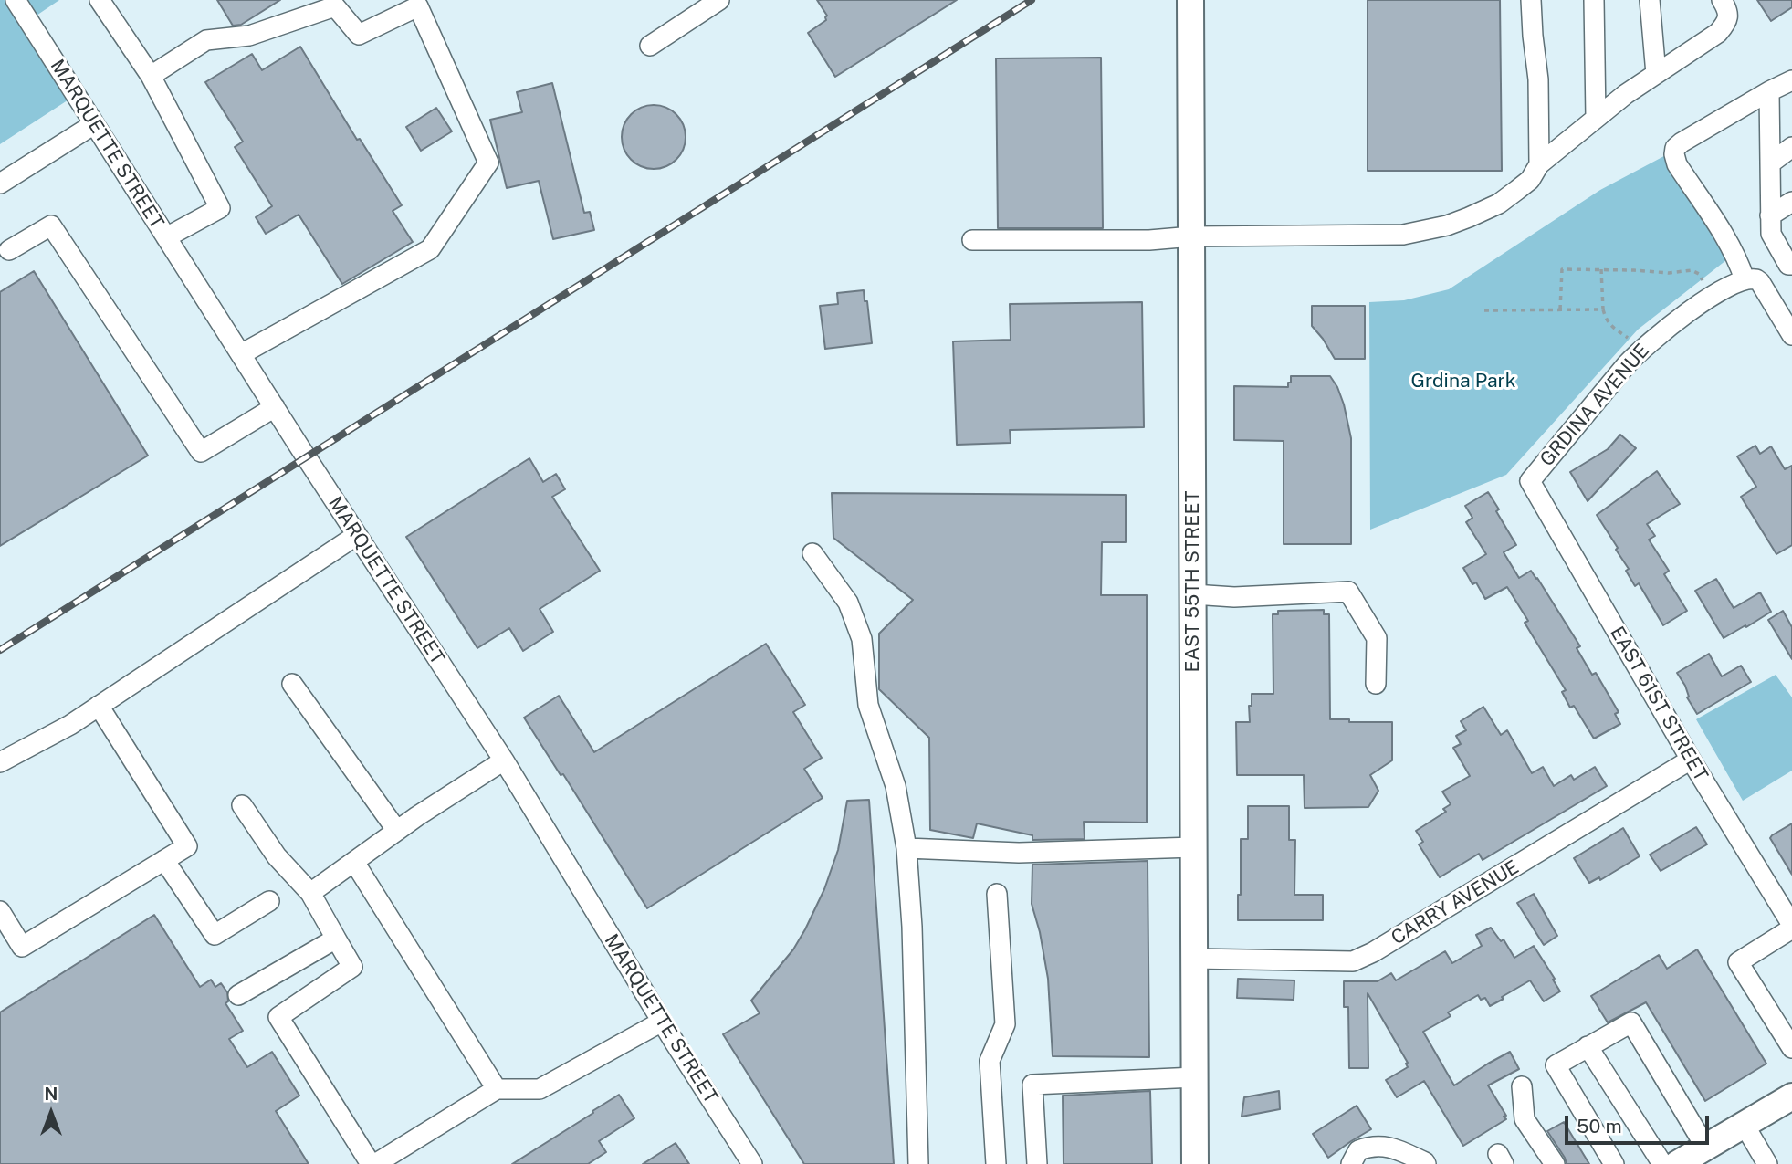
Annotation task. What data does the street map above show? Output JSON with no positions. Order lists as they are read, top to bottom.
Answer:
{
  "streets": {
    "main road": ["EAST 55TH STREET"],
    "street": [
      "MARQUETTE STREET",
      "GRDINA AVENUE",
      "EAST 61ST STREET",
      "CARRY AVENUE"
    ]
  },
  "crossings": [
    ["GRDINA AVENUE", "EAST 61ST STREET"],
    ["EAST 55TH STREET", "CARRY AVENUE"],
    ["EAST 61ST STREET", "CARRY AVENUE"]
  ],
  "parks": ["Grdina Park"],
  "scale_bar": "50 m",
  "north": "top"
}
